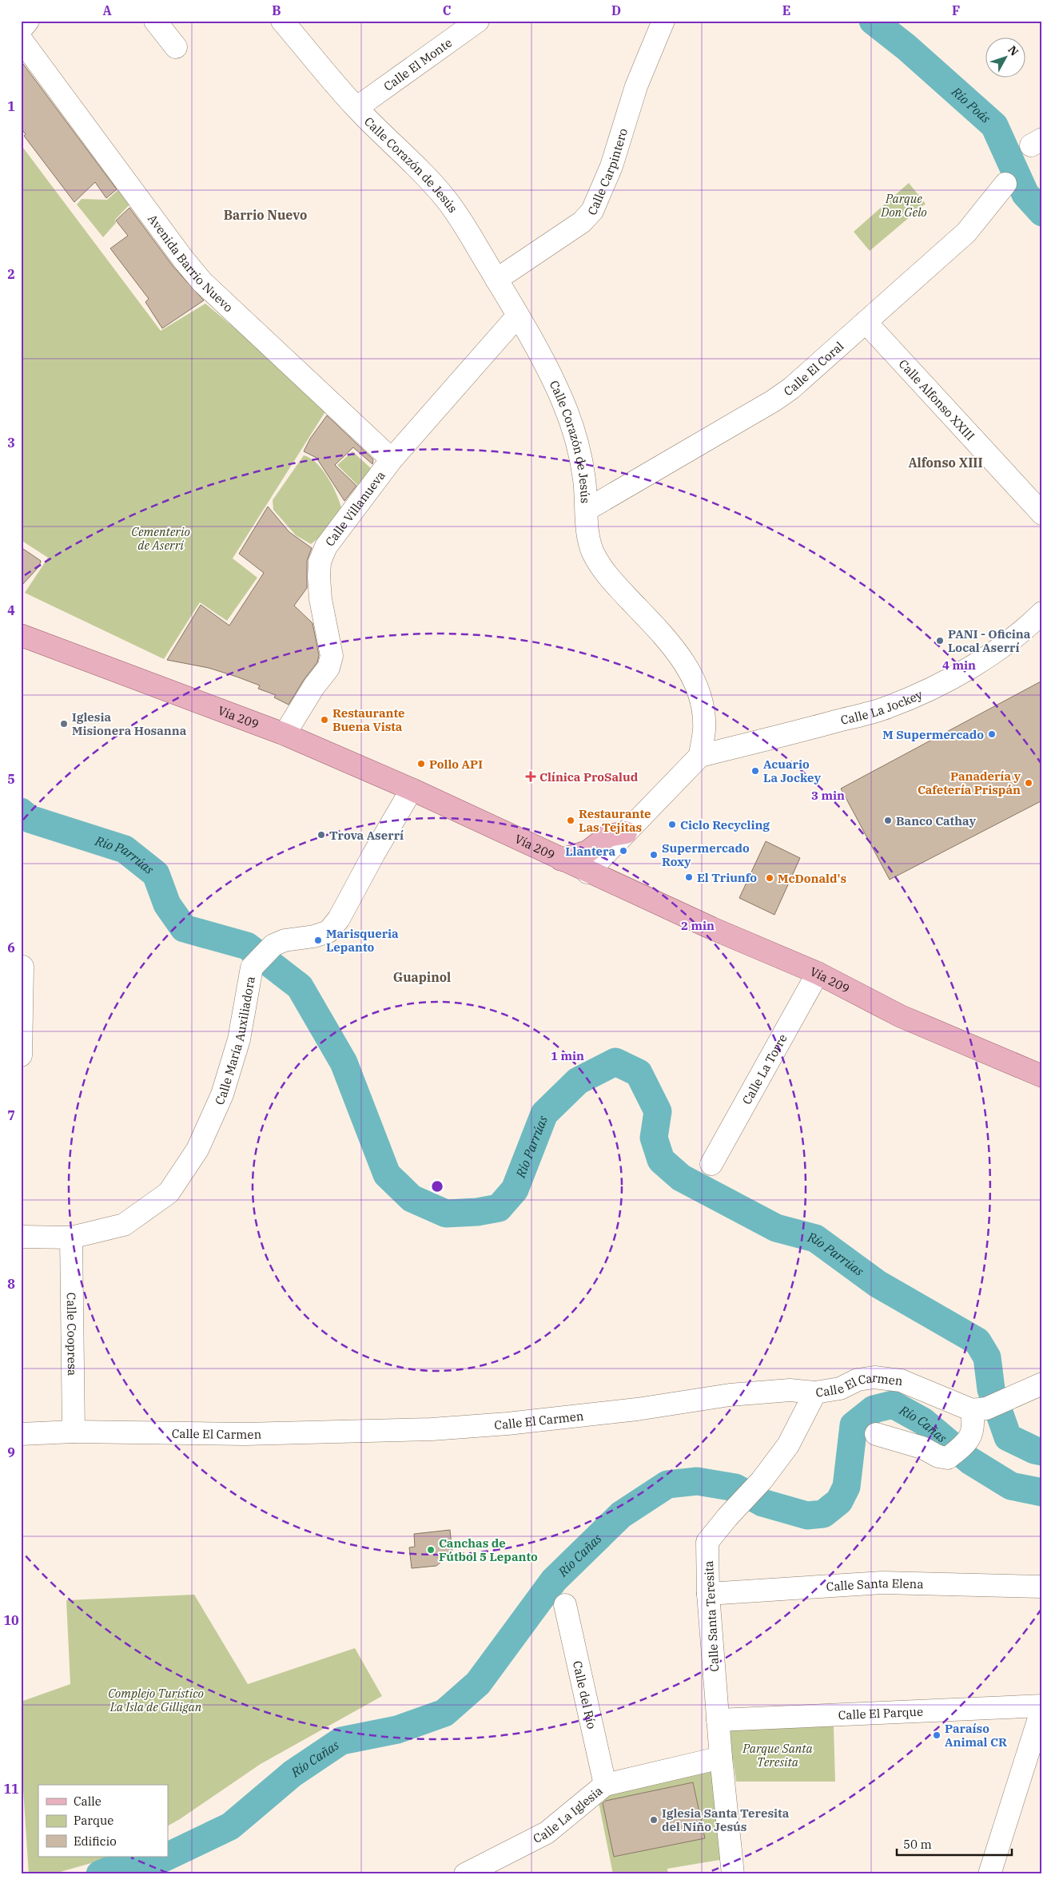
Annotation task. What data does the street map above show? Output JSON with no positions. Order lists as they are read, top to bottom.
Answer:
{
  "streets": {
    "main road": ["Vía 209"],
    "street": [
      "Calle El Monte",
      "Calle Corazón de Jesús",
      "Calle Carpintero",
      "Avenida Barrio Nuevo",
      "Calle El Coral",
      "Calle Alfonso XXIII",
      "Calle Villanueva",
      "Calle La Jockey",
      "Calle María Auxiliadora",
      "Calle La Torre",
      "Calle Coopresa",
      "Calle El Carmen",
      "Calle Santa Elena",
      "Calle Santa Teresita",
      "Calle del Río",
      "Calle El Parque",
      "Calle La Iglesia"
    ]
  },
  "crossings": [
    ["Calle El Monte", "Calle Corazón de Jesús"],
    ["Calle Corazón de Jesús", "Calle Carpintero"],
    ["Calle Corazón de Jesús", "Calle El Coral"],
    ["Calle Corazón de Jesús", "Calle Villanueva"],
    ["Calle Corazón de Jesús", "Calle La Jockey"],
    ["Avenida Barrio Nuevo", "Calle Villanueva"],
    ["Calle El Coral", "Calle Alfonso XXIII"],
    ["Calle Villanueva", "Vía 209"],
    ["Vía 209", "Calle María Auxiliadora"],
    ["Vía 209", "Calle La Torre"],
    ["Calle María Auxiliadora", "Calle Coopresa"],
    ["Calle Coopresa", "Calle El Carmen"],
    ["Calle El Carmen", "Calle Santa Teresita"],
    ["Calle Santa Elena", "Calle Santa Teresita"],
    ["Calle Santa Teresita", "Calle El Parque"],
    ["Calle Santa Teresita", "Calle La Iglesia"],
    ["Calle del Río", "Calle La Iglesia"]
  ],
  "districts": ["Barrio Nuevo", "Alfonso XIII", "Guapinol"],
  "water": ["Río Poás", "Río Parrúas", "Río Cañas"],
  "parks": [
    "Parque Don Gelo",
    "Cementerio de Aserrí",
    "Complejo Turístico La Isla de Gilligan",
    "Parque Santa Teresita"
  ],
  "places": {
    "other": [
      "PANI - Oficina Local Aserrí",
      "Restaurante Buena Vista",
      "Iglesia Misionera Hosanna",
      "M Supermercado",
      "Pollo API",
      "Acuario La Jockey",
      "Panadería y Cafetería Prispán",
      "Restaurante Las Tejitas",
      "Banco Cathay",
      "Ciclo Recycling",
      "Trova Aserrí",
      "Llantera",
      "Supermercado Roxy",
      "El Triunfo",
      "McDonald's",
      "Marisqueria Lepanto",
      "Canchas de Fútbol 5 Lepanto",
      "Paraíso Animal CR",
      "Iglesia Santa Teresita del Niño Jesús"
    ],
    "health": ["Clínica ProSalud"]
  },
  "legend": ["Calle", "Parque", "Edificio"],
  "scale_bar": "50 m",
  "north": "top right",
  "grid": {
    "columns": [
      "A",
      "B",
      "C",
      "D",
      "E",
      "F"
    ],
    "rows": [
      "1",
      "2",
      "3",
      "4",
      "5",
      "6",
      "7",
      "8",
      "9",
      "10",
      "11"
    ]
  },
  "rings": [
    "4 min",
    "3 min",
    "2 min",
    "1 min"
  ]
}
